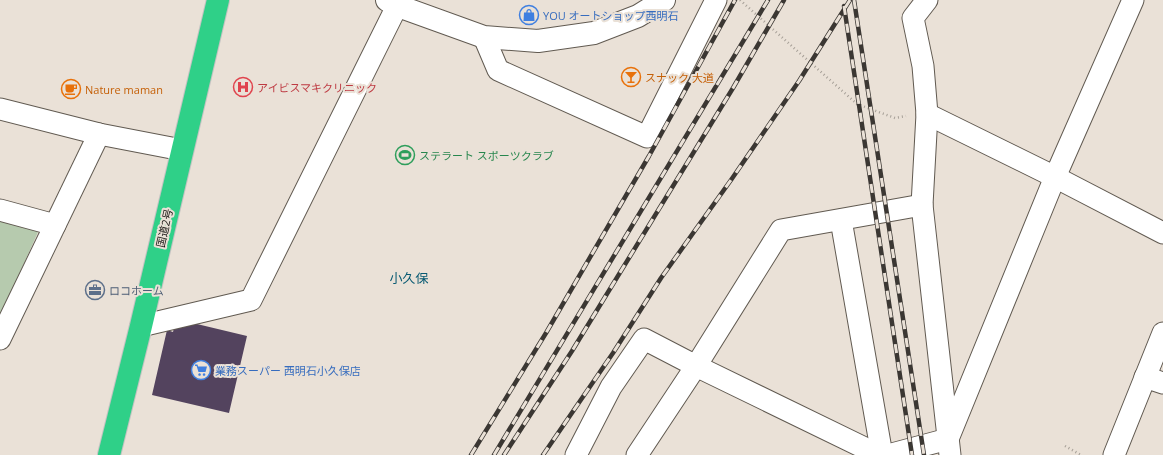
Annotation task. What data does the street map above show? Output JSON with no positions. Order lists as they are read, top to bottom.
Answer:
{
  "streets": {
    "highway": ["国道2号"]
  },
  "districts": ["小久保"],
  "places": {
    "shop": ["YOU オートショップ西明石"],
    "bar": ["スナック 大道"],
    "hospital": ["アイビスマキクリニック"],
    "cafe": ["Nature maman"],
    "sports": ["ステラート スポーツクラブ"],
    "office": ["ロコホーム"],
    "supermarket": ["業務スーパー 西明石小久保店"]
  }
}
